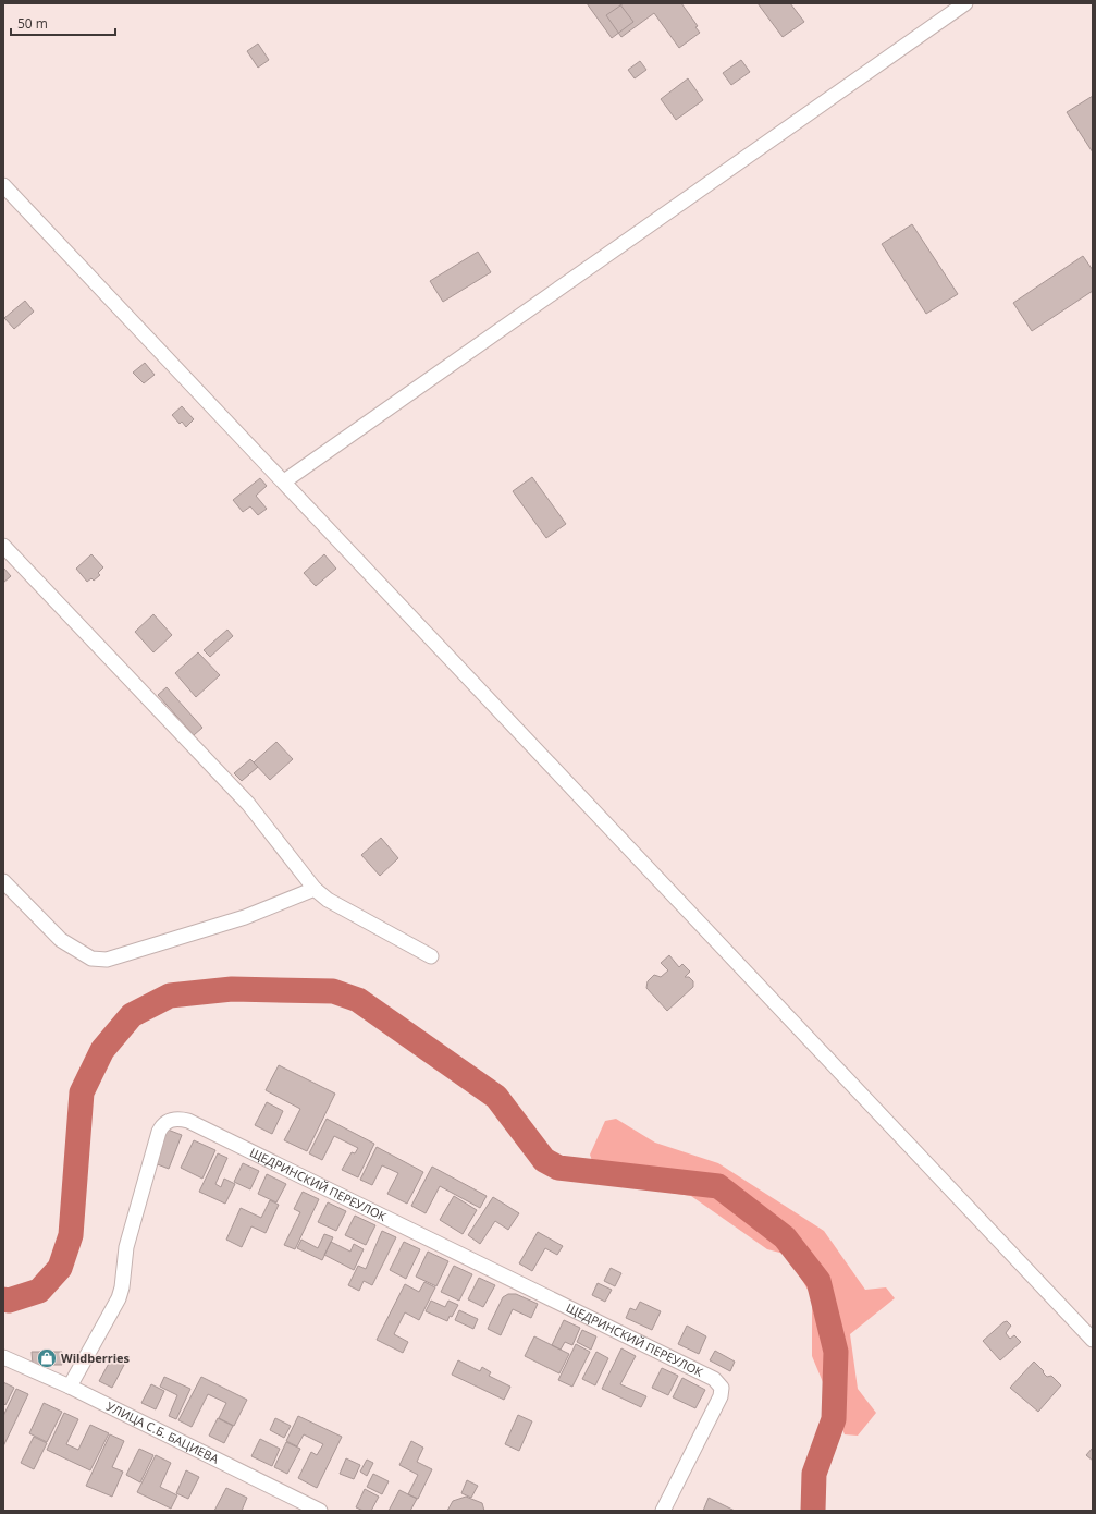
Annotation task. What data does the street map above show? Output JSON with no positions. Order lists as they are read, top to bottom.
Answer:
{
  "streets": {
    "street": ["ЩЕДРИНСКИЙ ПЕРЕУЛОК", "УЛИЦА С.Б. БАЦИЕВА"]
  },
  "crossings": [
    ["ЩЕДРИНСКИЙ ПЕРЕУЛОК", "УЛИЦА С.Б. БАЦИЕВА"]
  ],
  "places": {
    "shop": ["Wildberries"]
  },
  "scale_bar": "50 m"
}
